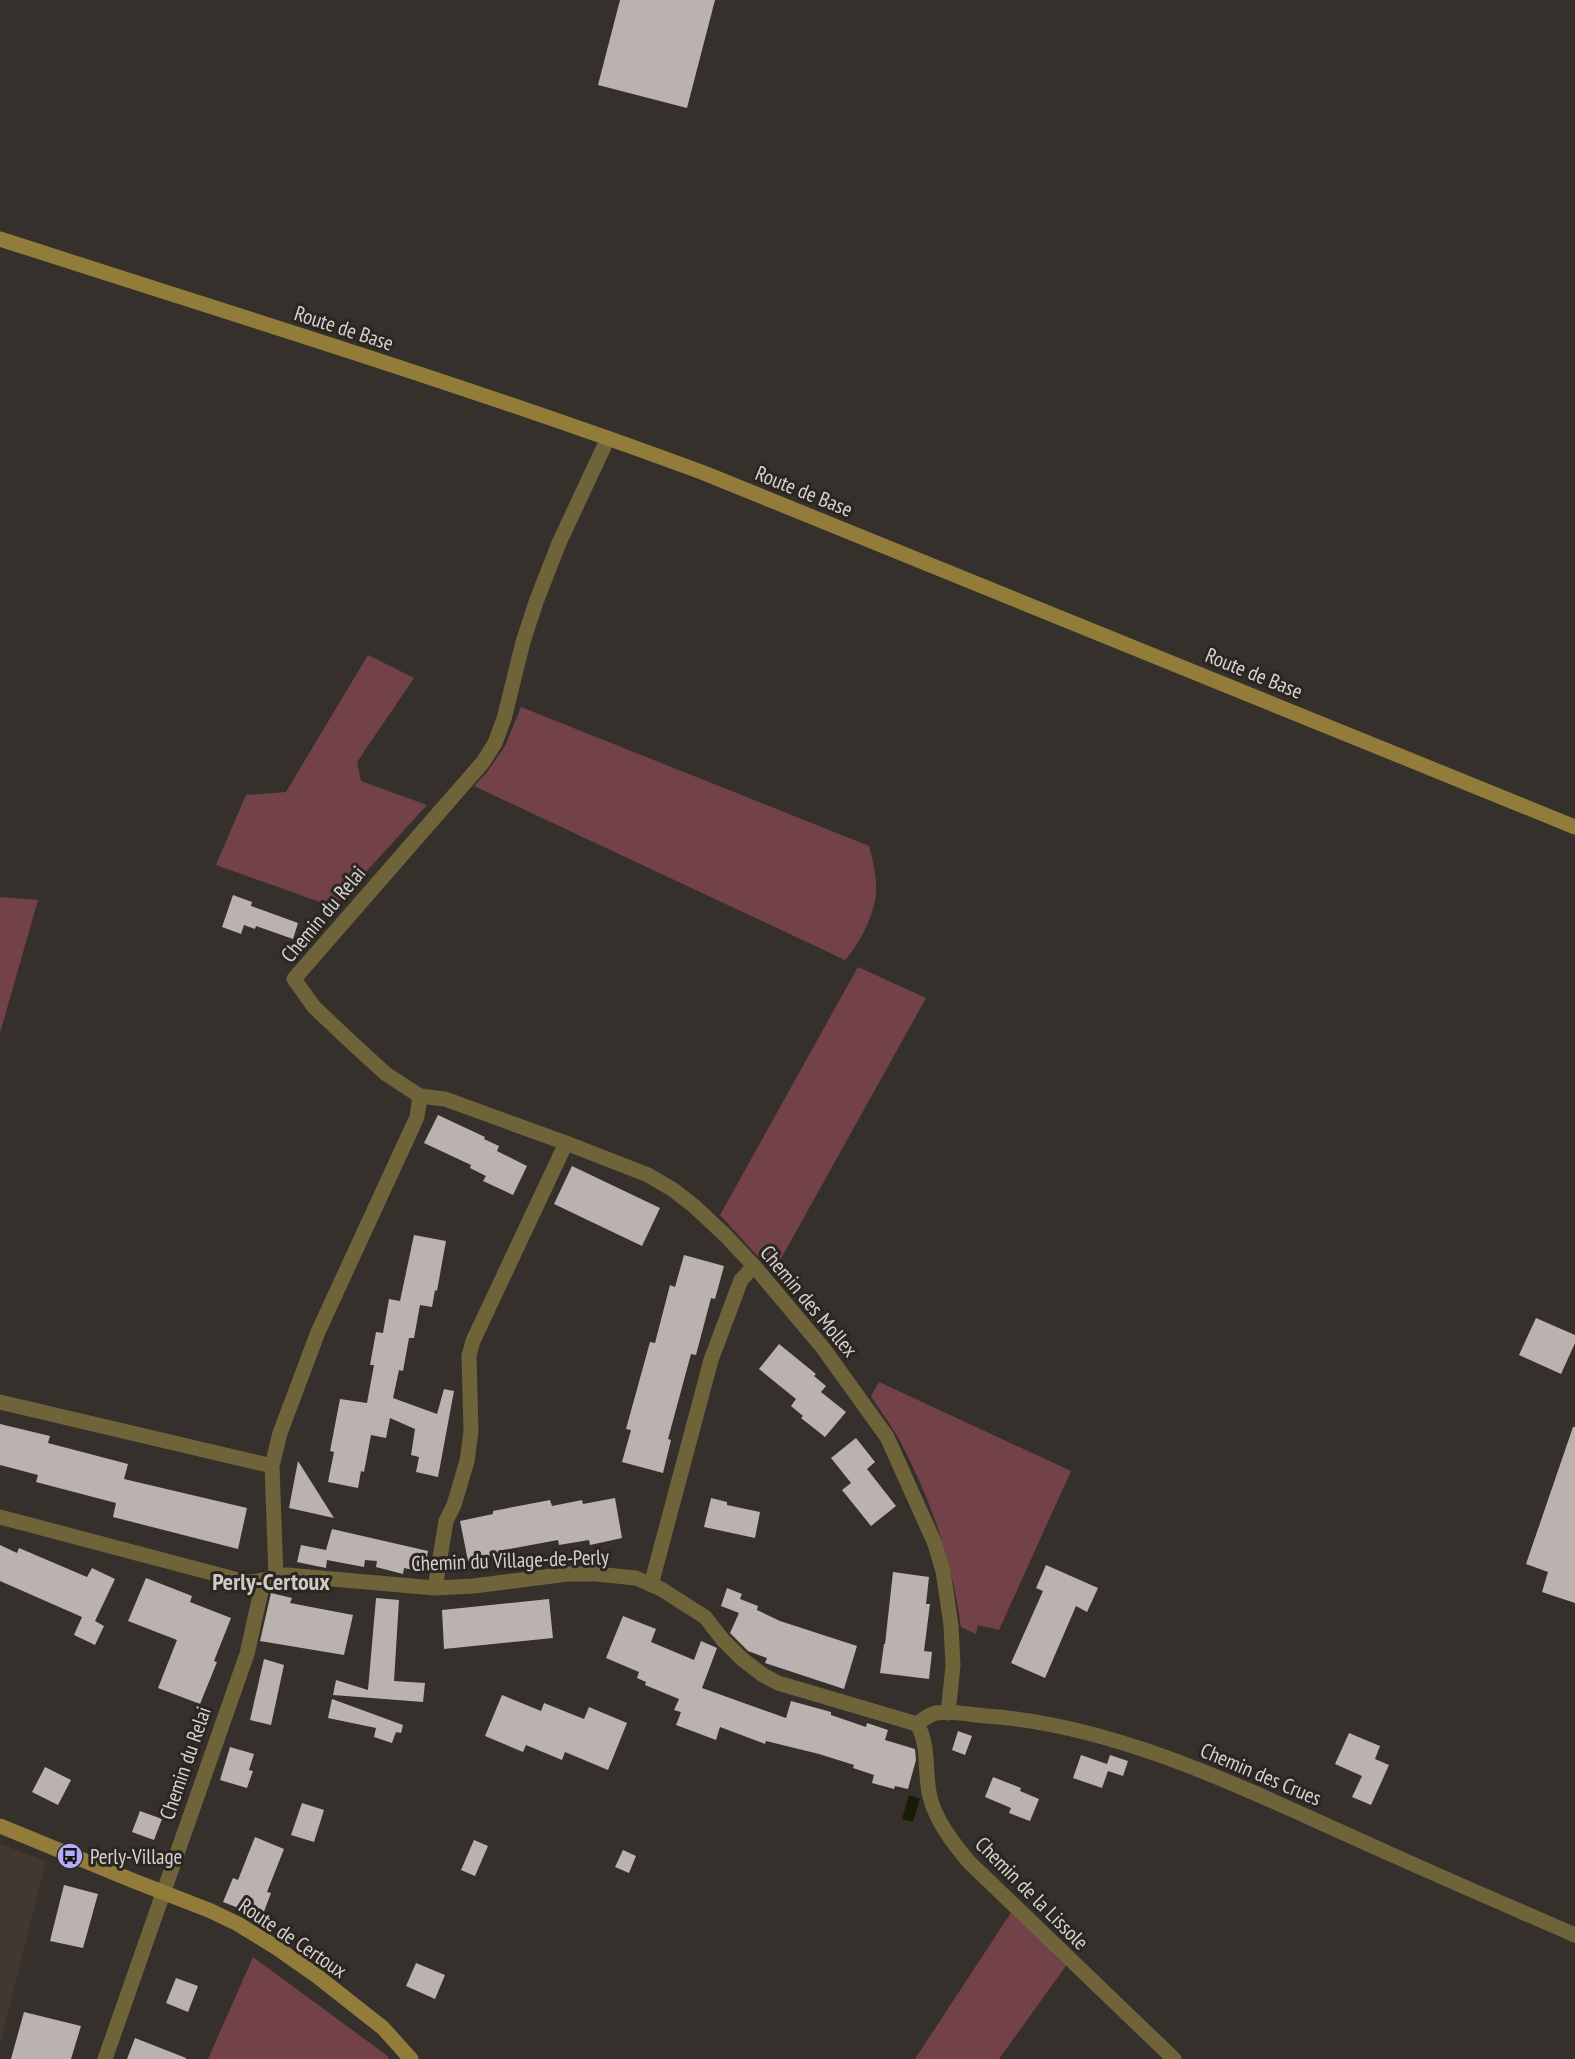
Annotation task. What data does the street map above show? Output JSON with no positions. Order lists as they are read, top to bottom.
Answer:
{
  "streets": {
    "main road": ["Route de Base", "Route de Certoux"],
    "street": [
      "Chemin du Relai",
      "Chemin des Mollex",
      "Chemin du Village-de-Perly",
      "Chemin des Crues",
      "Chemin de la Lissole"
    ]
  },
  "crossings": [
    ["Route de Base", "Chemin du Relai"],
    ["Chemin du Relai", "Chemin des Mollex"],
    ["Chemin du Relai", "Chemin du Village-de-Perly"],
    ["Chemin du Relai", "Route de Certoux"],
    ["Chemin des Mollex", "Chemin des Crues"],
    ["Chemin du Village-de-Perly", "Chemin des Crues"],
    ["Chemin du Village-de-Perly", "Chemin de la Lissole"],
    ["Chemin des Crues", "Chemin de la Lissole"]
  ],
  "districts": ["Perly-Certoux"],
  "places": {
    "bus stop": ["Perly-Village"]
  }
}
